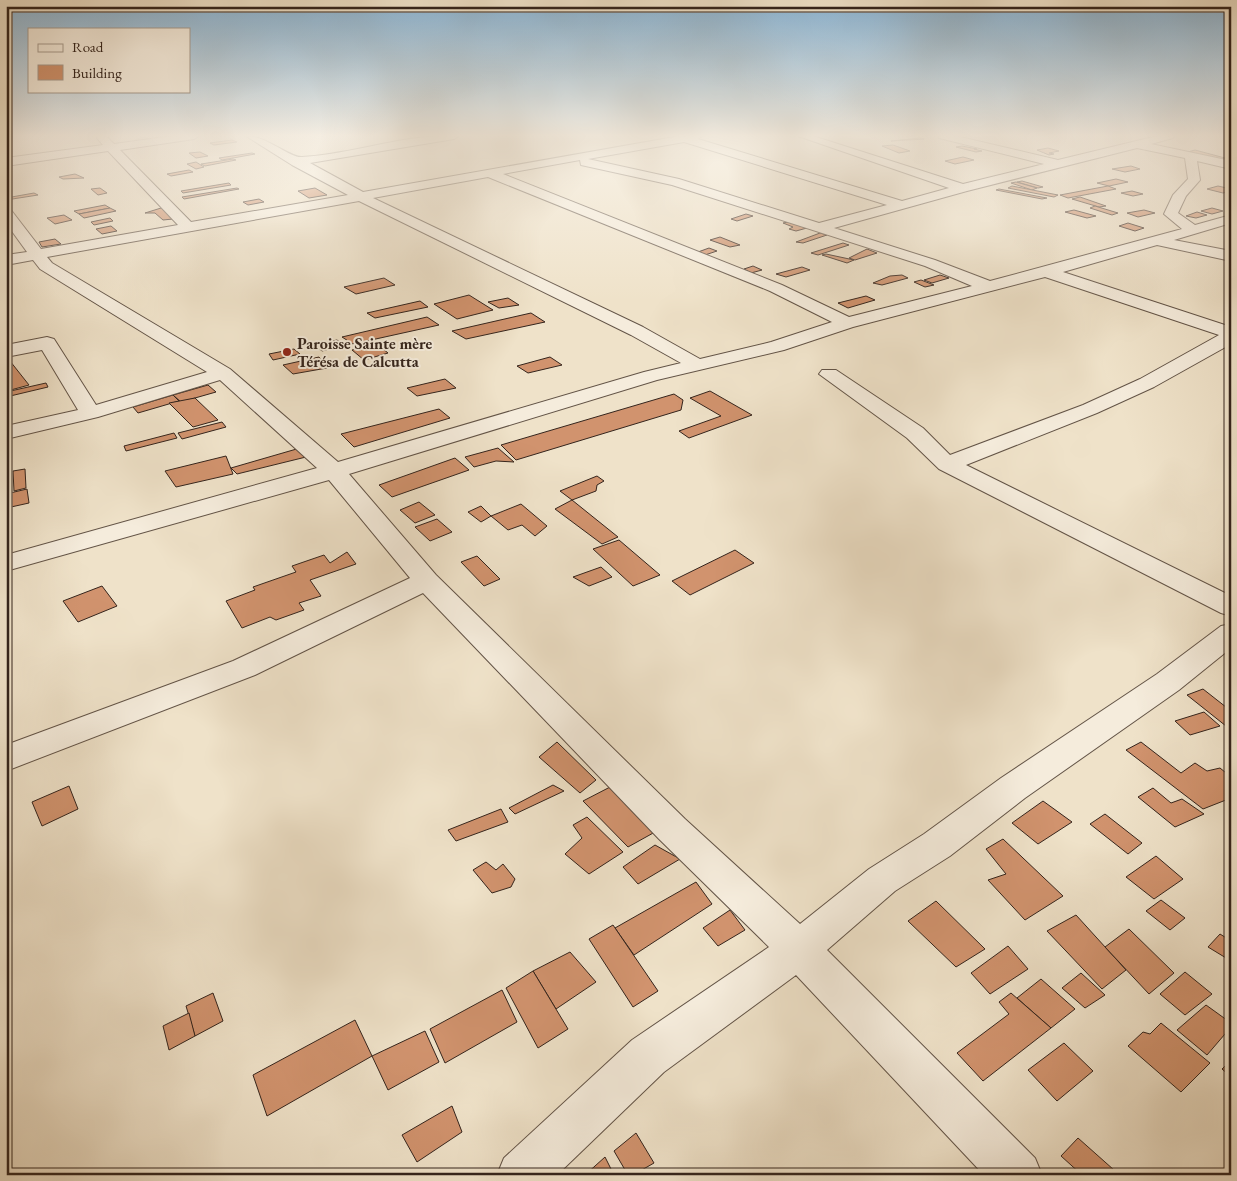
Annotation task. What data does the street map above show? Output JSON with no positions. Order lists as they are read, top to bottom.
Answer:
{
  "places": ["Paroisse Sainte mère Térésa de Calcutta"],
  "legend": ["Road", "Building"]
}
